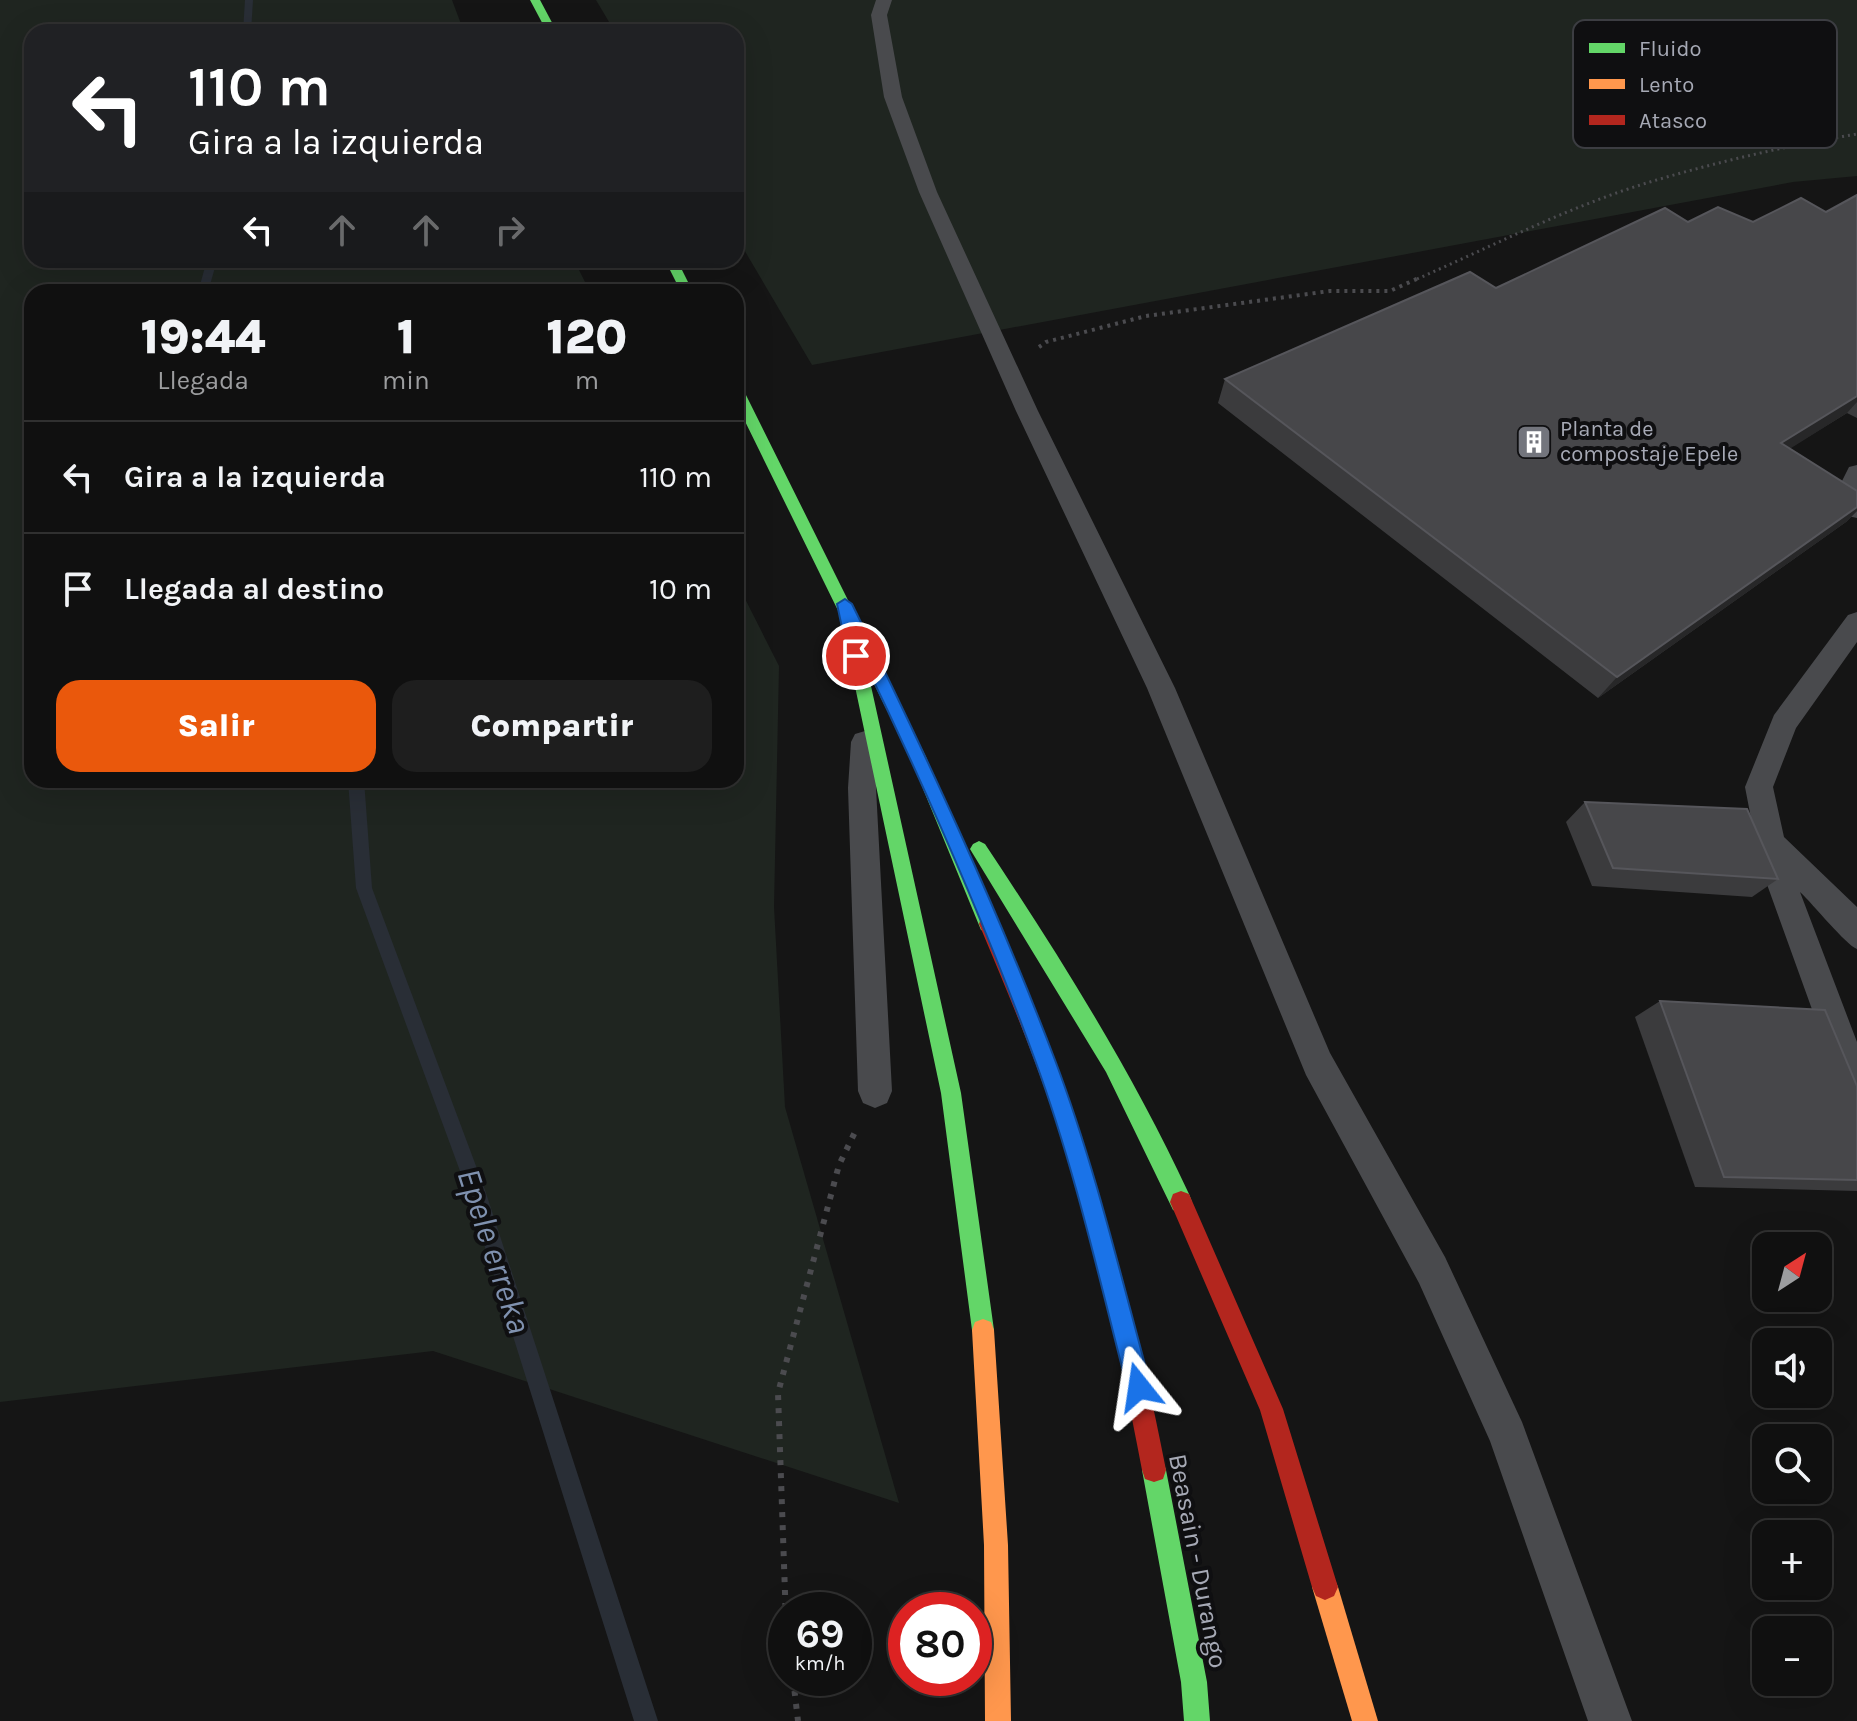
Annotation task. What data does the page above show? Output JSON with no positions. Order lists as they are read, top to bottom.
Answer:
{
  "streets": {
    "highway": ["Beasain - Durango"]
  },
  "water": ["Epele erreka"],
  "places": {
    "building": ["Planta de compostaje Epele"]
  },
  "legend": ["Fluido", "Lento", "Atasco"],
  "north": "top right",
  "page": {
    "turn": ["110 m", "Gira a la izquierda"],
    "eta": [
      "19:44",
      "Llegada",
      "1",
      "min",
      "120",
      "m"
    ],
    "list": [
      {
        "name": "Gira a la izquierda",
        "value": "110 m"
      },
      {
        "name": "Llegada al destino",
        "value": "10 m"
      }
    ],
    "buttons": ["Salir", "Compartir"],
    "map_buttons": ["+", "−"],
    "speed": "69 km/h",
    "limit": "80"
  }
}
